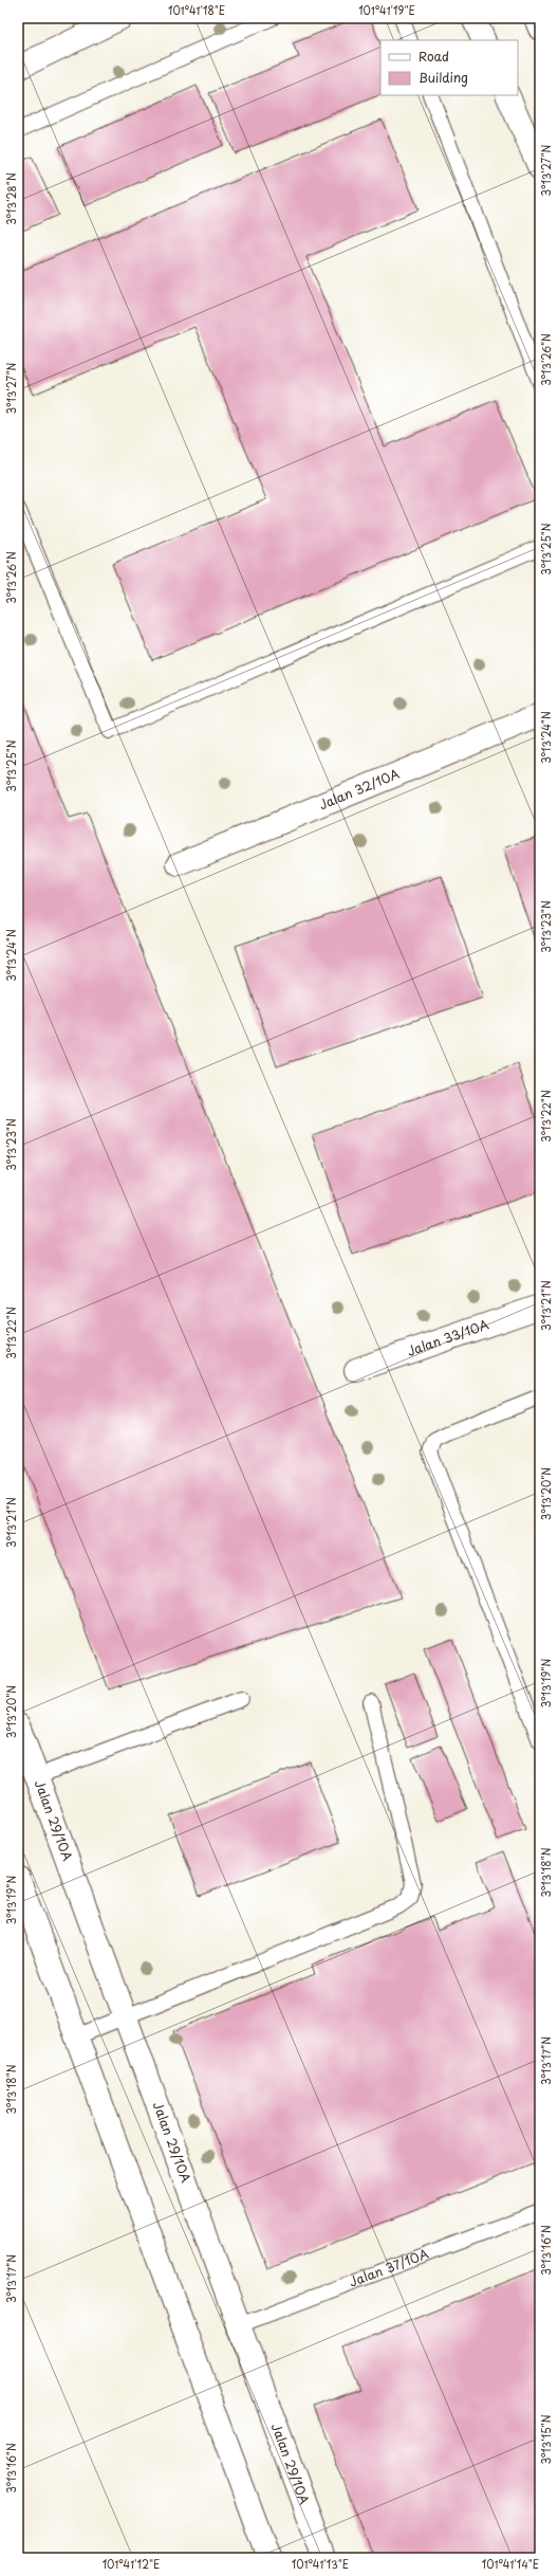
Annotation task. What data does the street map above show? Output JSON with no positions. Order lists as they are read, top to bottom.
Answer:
{
  "streets": {
    "street": ["Jalan 32/10A", "Jalan 33/10A", "Jalan 29/10A"],
    "lane": ["Jalan 37/10A"]
  },
  "crossings": [
    ["Jalan 29/10A", "Jalan 37/10A"]
  ],
  "legend": ["Road", "Building"],
  "coordinates": [
    "101°41'18\"E",
    "101°41'19\"E",
    "3°13'27\"N",
    "3°13'28\"N",
    "3°13'26\"N",
    "3°13'25\"N",
    "3°13'24\"N",
    "3°13'23\"N",
    "3°13'22\"N",
    "3°13'21\"N",
    "3°13'20\"N",
    "3°13'19\"N",
    "3°13'18\"N",
    "3°13'17\"N",
    "3°13'16\"N",
    "3°13'15\"N",
    "101°41'12\"E",
    "101°41'13\"E",
    "101°41'14\"E"
  ]
}
